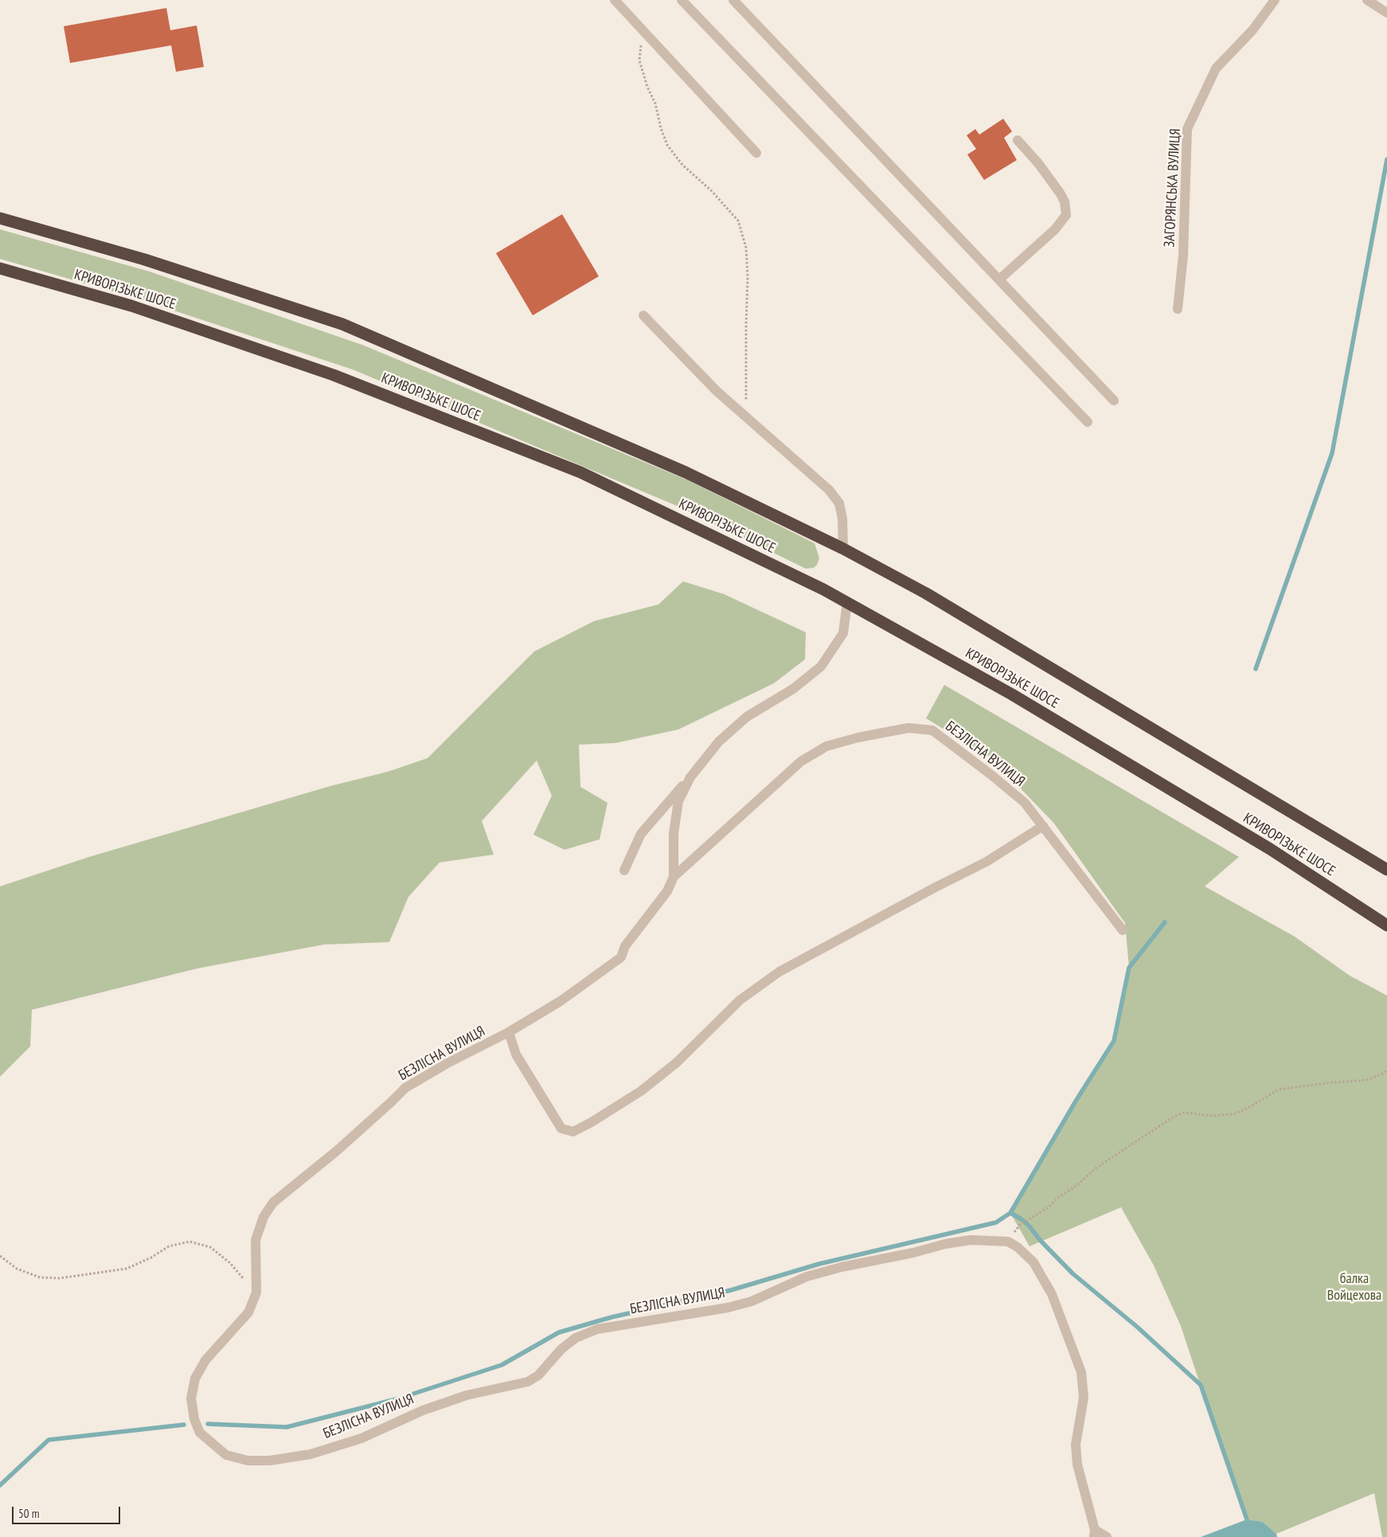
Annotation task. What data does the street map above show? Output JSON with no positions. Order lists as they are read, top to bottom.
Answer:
{
  "streets": {
    "highway": ["КРИВОРІЗЬКЕ ШОСЕ"],
    "street": ["ЗАГОРЯНСЬКА ВУЛИЦЯ", "БЕЗЛІСНА ВУЛИЦЯ"]
  },
  "crossings": [
    ["КРИВОРІЗЬКЕ ШОСЕ", "БЕЗЛІСНА ВУЛИЦЯ"]
  ],
  "parks": ["балка Войцехова"],
  "scale_bar": "50 m"
}
